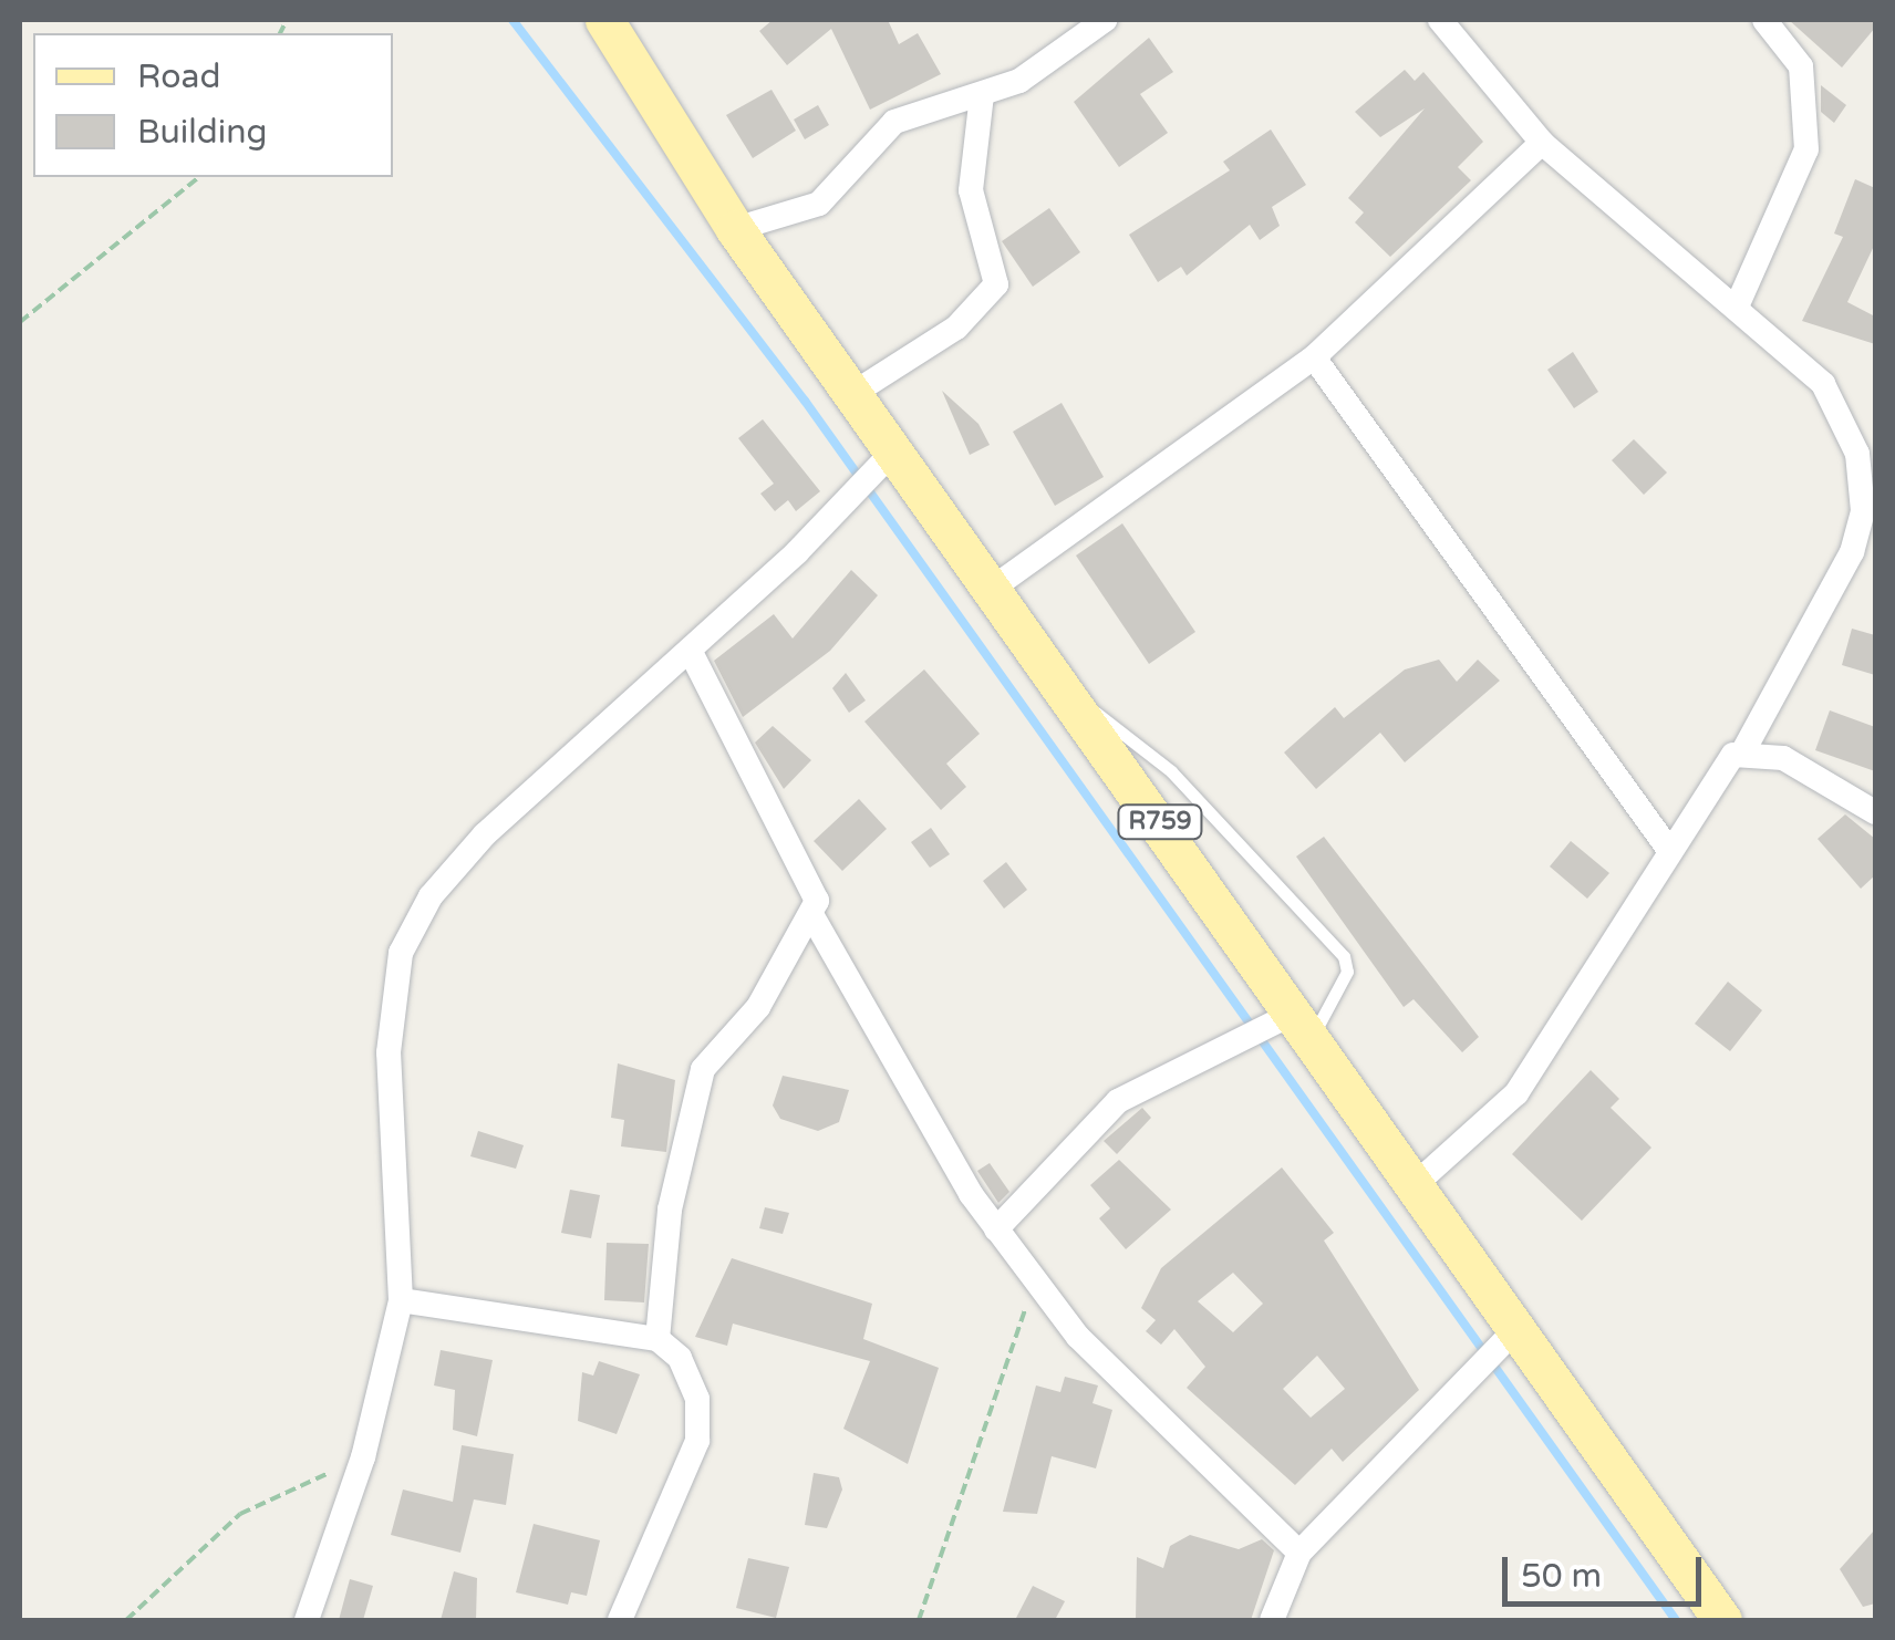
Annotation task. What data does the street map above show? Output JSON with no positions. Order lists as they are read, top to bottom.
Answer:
{
  "streets": {
    "main road": ["R759"]
  },
  "legend": ["Road", "Building"],
  "scale_bar": "50 m"
}
